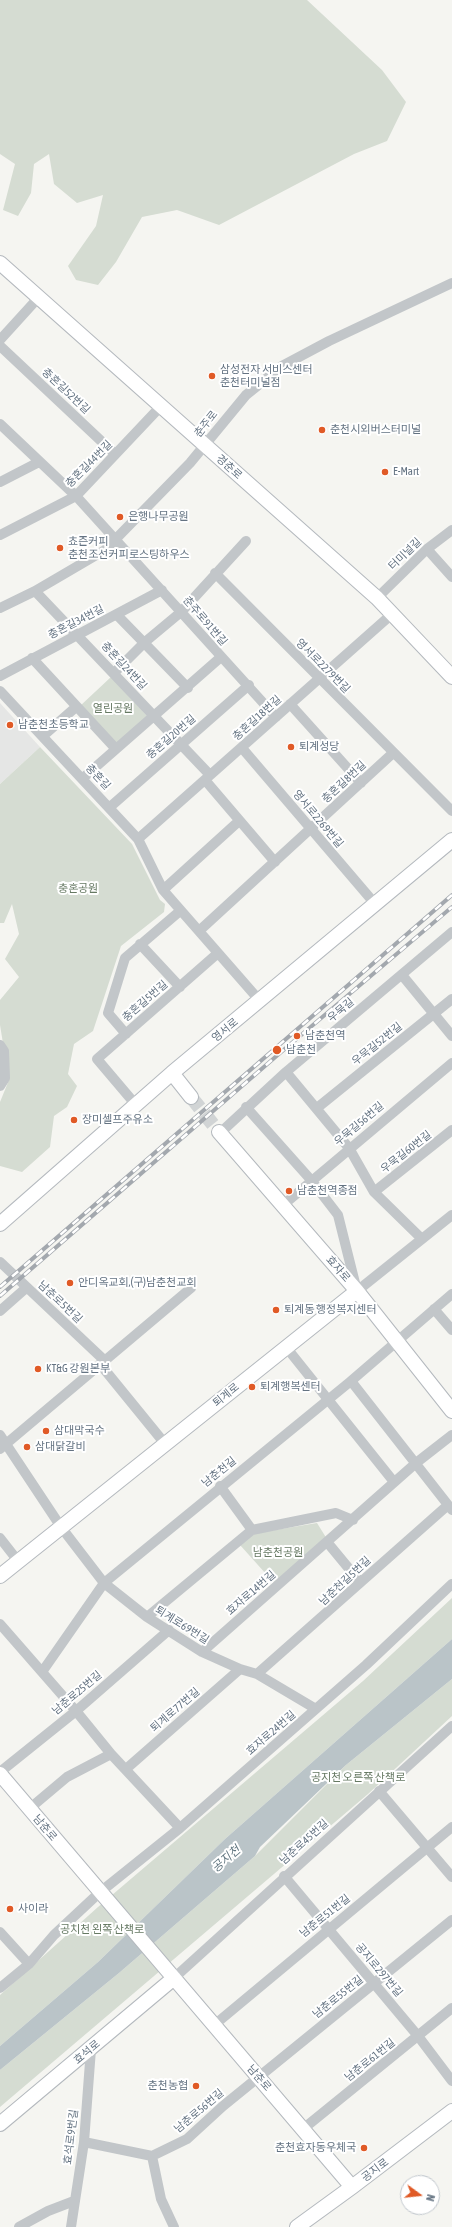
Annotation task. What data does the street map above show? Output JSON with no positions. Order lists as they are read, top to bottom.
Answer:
{
  "streets": {
    "street": [
      "충혼길52번길",
      "춘주로",
      "충혼길44번길",
      "경춘로",
      "터미널길",
      "춘주로91번길",
      "충혼길34번길",
      "충혼길24번길",
      "영서로2279번길",
      "충혼길18번길",
      "충혼길20번길",
      "충혼길",
      "충혼길8번길",
      "영서로2269번길",
      "충혼길5번길",
      "우묵길",
      "영서로",
      "우묵길52번길",
      "우묵길56번길",
      "우묵길60번길",
      "효자로",
      "남춘로5번길",
      "퇴계로",
      "남춘천길",
      "남춘천길5번길",
      "효자로14번길",
      "퇴계로69번길",
      "남춘로25번길",
      "퇴계로77번길",
      "효자로24번길",
      "남춘로",
      "남춘로45번길",
      "남춘로51번길",
      "공지로297번길",
      "남춘로55번길",
      "효석로",
      "남춘로61번길",
      "남춘로56번길",
      "효석로9번길",
      "공지로"
    ]
  },
  "crossings": [
    ["충혼길52번길", "충혼길44번길"],
    ["춘주로", "경춘로"],
    ["춘주로", "춘주로91번길"],
    ["춘주로", "충혼길24번길"],
    ["충혼길44번길", "경춘로"],
    ["충혼길44번길", "춘주로91번길"],
    ["경춘로", "터미널길"],
    ["경춘로", "충혼길18번길"],
    ["춘주로91번길", "충혼길34번길"],
    ["춘주로91번길", "충혼길18번길"],
    ["춘주로91번길", "충혼길20번길"],
    ["충혼길34번길", "충혼길24번길"],
    ["충혼길24번길", "충혼길18번길"],
    ["충혼길24번길", "충혼길20번길"],
    ["영서로2279번길", "충혼길18번길"],
    ["영서로2279번길", "충혼길8번길"],
    ["충혼길18번길", "충혼길"],
    ["충혼길18번길", "영서로2269번길"],
    ["충혼길20번길", "충혼길"],
    ["충혼길", "충혼길8번길"],
    ["충혼길", "충혼길5번길"],
    ["충혼길", "영서로"],
    ["충혼길8번길", "영서로2269번길"],
    ["영서로2269번길", "영서로"],
    ["충혼길5번길", "영서로"],
    ["우묵길", "효자로"],
    ["우묵길56번길", "효자로"],
    ["효자로", "퇴계로"],
    ["효자로", "남춘천길"],
    ["남춘로5번길", "퇴계로"],
    ["퇴계로", "퇴계로69번길"],
    ["남춘천길", "퇴계로69번길"],
    ["남춘천길5번길", "퇴계로69번길"],
    ["효자로14번길", "퇴계로69번길"],
    ["퇴계로69번길", "남춘로25번길"],
    ["퇴계로69번길", "퇴계로77번길"],
    ["퇴계로69번길", "효자로24번길"],
    ["남춘로25번길", "남춘로"],
    ["효자로24번길", "남춘로"],
    ["남춘로", "남춘로45번길"],
    ["남춘로", "남춘로51번길"],
    ["남춘로", "남춘로55번길"],
    ["남춘로", "효석로"],
    ["남춘로", "남춘로61번길"],
    ["남춘로", "남춘로56번길"],
    ["남춘로", "공지로"],
    ["남춘로45번길", "공지로297번길"],
    ["남춘로45번길", "효석로"],
    ["남춘로51번길", "공지로297번길"],
    ["공지로297번길", "남춘로55번길"],
    ["공지로297번길", "남춘로61번길"],
    ["남춘로55번길", "남춘로56번길"],
    ["효석로", "효석로9번길"]
  ],
  "water": ["공지천"],
  "parks": [
    "열린공원",
    "충혼공원",
    "남춘천공원",
    "공지천 오른쪽 산책로",
    "공치천 왼쪽 산책로"
  ],
  "places": [
    "삼성전자 서비스센터 춘천터미널점",
    "춘천시외버스터미널",
    "E-Mart",
    "은행나무공원",
    "쵸즌커피 춘천조선커피로스팅하우스",
    "남춘천초등학교",
    "퇴계성당",
    "남춘천역",
    "남춘천",
    "장미셀프주유소",
    "남춘천역종점",
    "안디옥교회,(구)남춘천교회",
    "퇴계동 행정복지센터",
    "KT&G 강원본부",
    "퇴계행복센터",
    "삼대막국수",
    "삼대닭갈비",
    "사이라",
    "춘천농협",
    "춘천효자동우체국"
  ],
  "north": "right"
}
